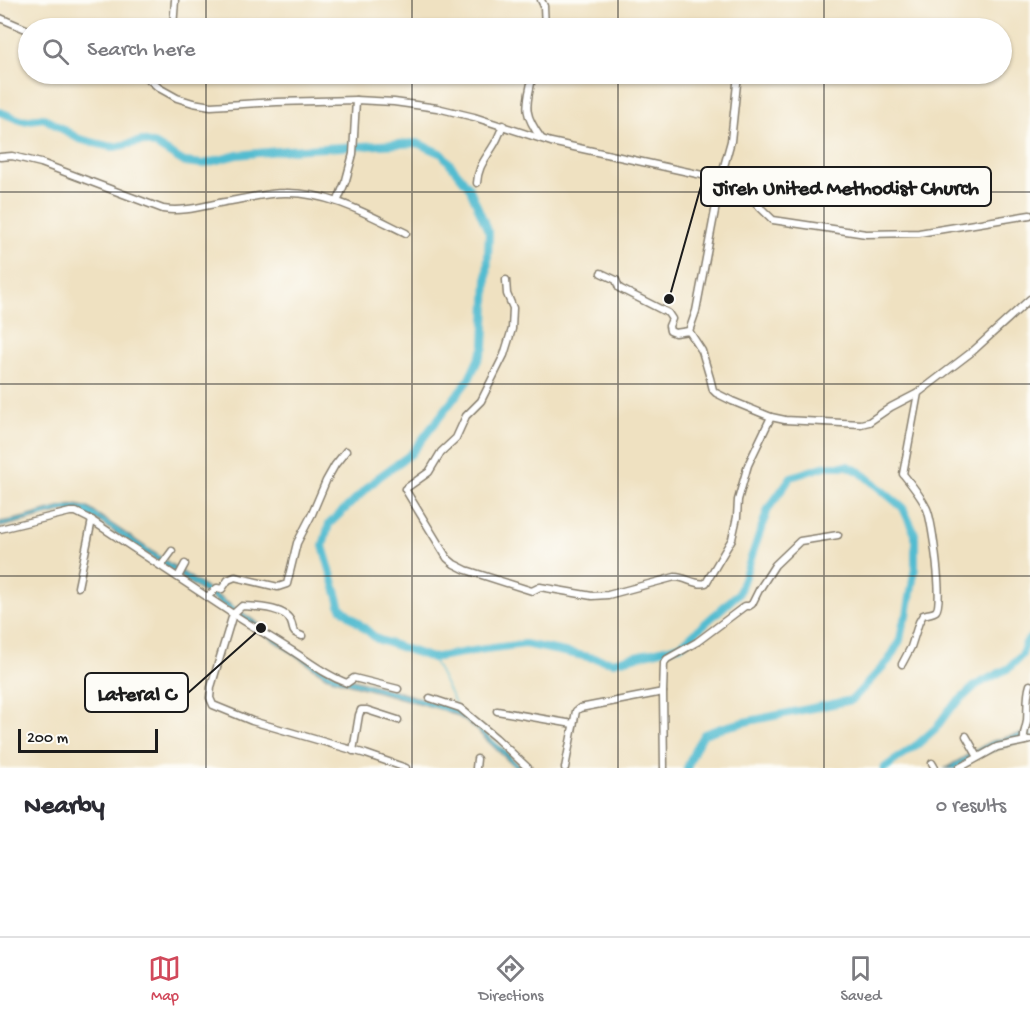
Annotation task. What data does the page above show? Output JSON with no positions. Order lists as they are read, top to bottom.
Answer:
{
  "places": ["Jireh United Methodist Church", "Lateral C"],
  "scale_bar": "200 m",
  "page": {
    "search": "Search here",
    "scale": "200 m",
    "heading": ["Nearby", "0 results"],
    "nav": ["Map", "Directions", "Saved"]
  }
}
